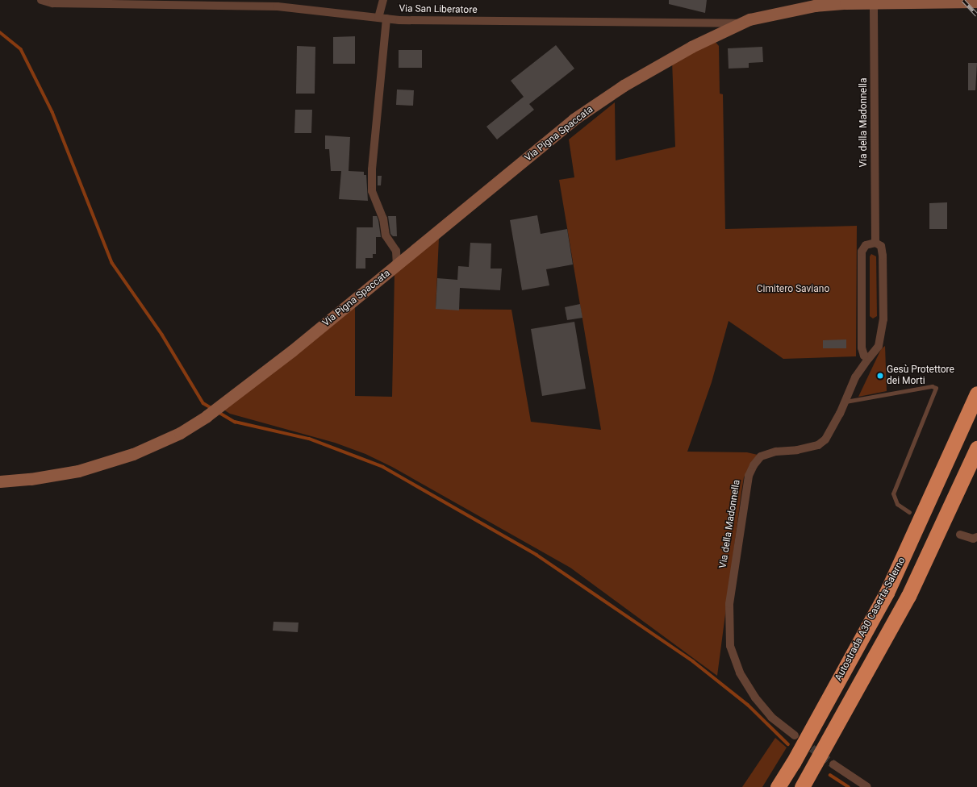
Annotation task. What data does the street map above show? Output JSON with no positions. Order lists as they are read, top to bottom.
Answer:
{
  "streets": {
    "highway": ["Autostrada A30 Caserta-Salerno"],
    "main road": ["Via Pigna Spaccata"],
    "street": ["Via San Liberatore", "Via della Madonnella"]
  },
  "crossings": [
    ["Via San Liberatore", "Via Pigna Spaccata"],
    ["Via della Madonnella", "Via Pigna Spaccata"]
  ],
  "parks": ["Cimitero Saviano"],
  "places": ["Gesù Protettore dei Morti"]
}
